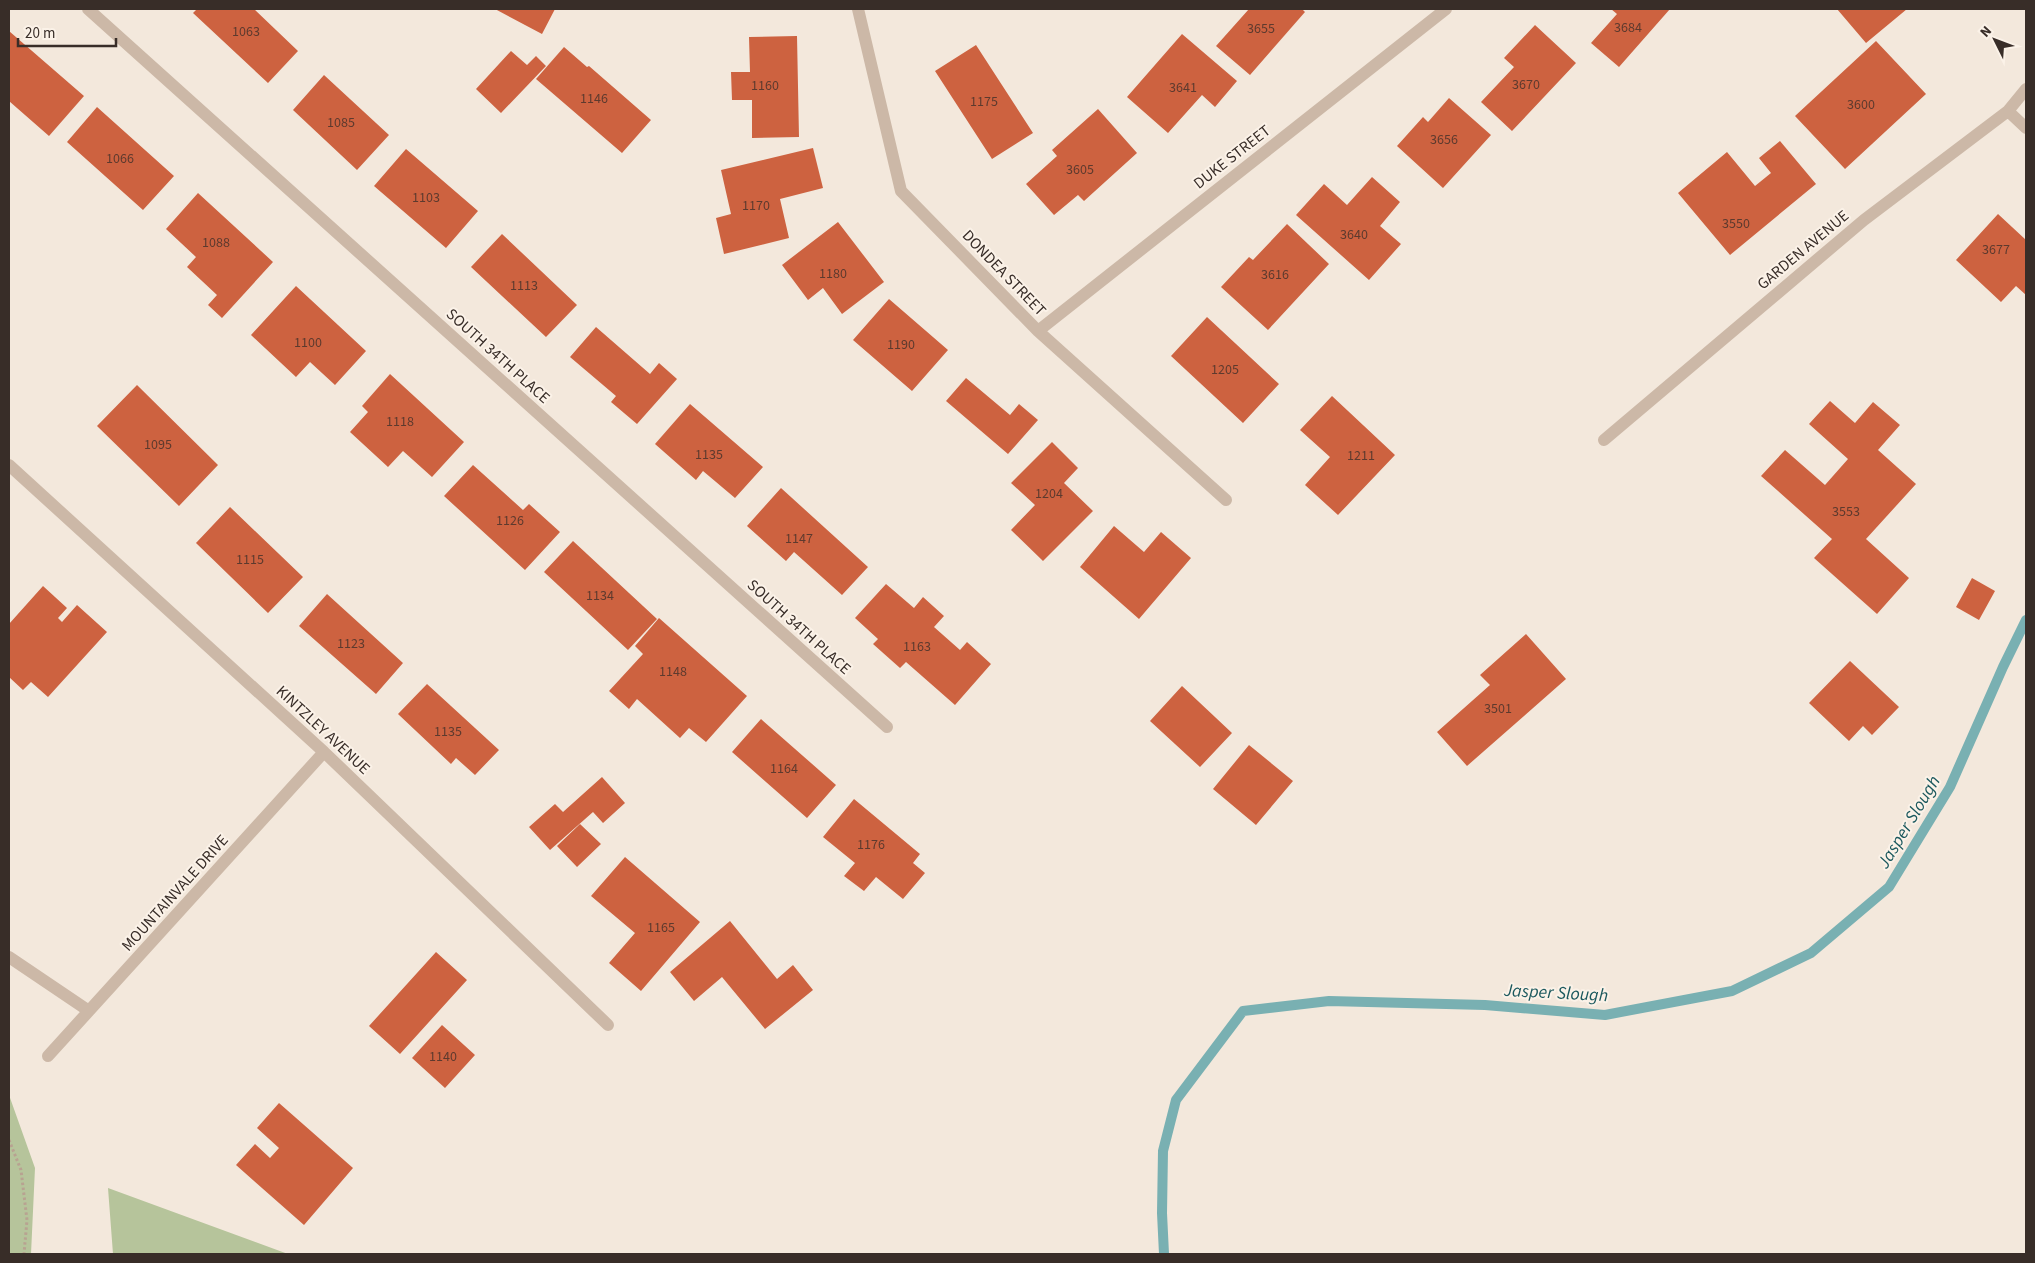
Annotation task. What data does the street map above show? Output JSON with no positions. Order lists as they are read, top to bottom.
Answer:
{
  "streets": {
    "street": [
      "DUKE STREET",
      "GARDEN AVENUE",
      "DONDEA STREET",
      "SOUTH 34TH PLACE",
      "KINTZLEY AVENUE",
      "MOUNTAINVALE DRIVE"
    ]
  },
  "crossings": [
    ["DUKE STREET", "DONDEA STREET"],
    ["KINTZLEY AVENUE", "MOUNTAINVALE DRIVE"]
  ],
  "water": ["Jasper Slough"],
  "house_numbers": [
    "3684",
    "3655",
    "1063",
    "3670",
    "1160",
    "3641",
    "1146",
    "1175",
    "3600",
    "1085",
    "3656",
    "1066",
    "3605",
    "1103",
    "1170",
    "3550",
    "3640",
    "1088",
    "3677",
    "1180",
    "3616",
    "1113",
    "1100",
    "1190",
    "1205",
    "1118",
    "1095",
    "1135",
    "1211",
    "1204",
    "3553",
    "1126",
    "1147",
    "1115",
    "1134",
    "1123",
    "1163",
    "1148",
    "3501",
    "1135",
    "1164",
    "1176",
    "1165",
    "1140"
  ],
  "scale_bar": "20 m",
  "north": "top left"
}
